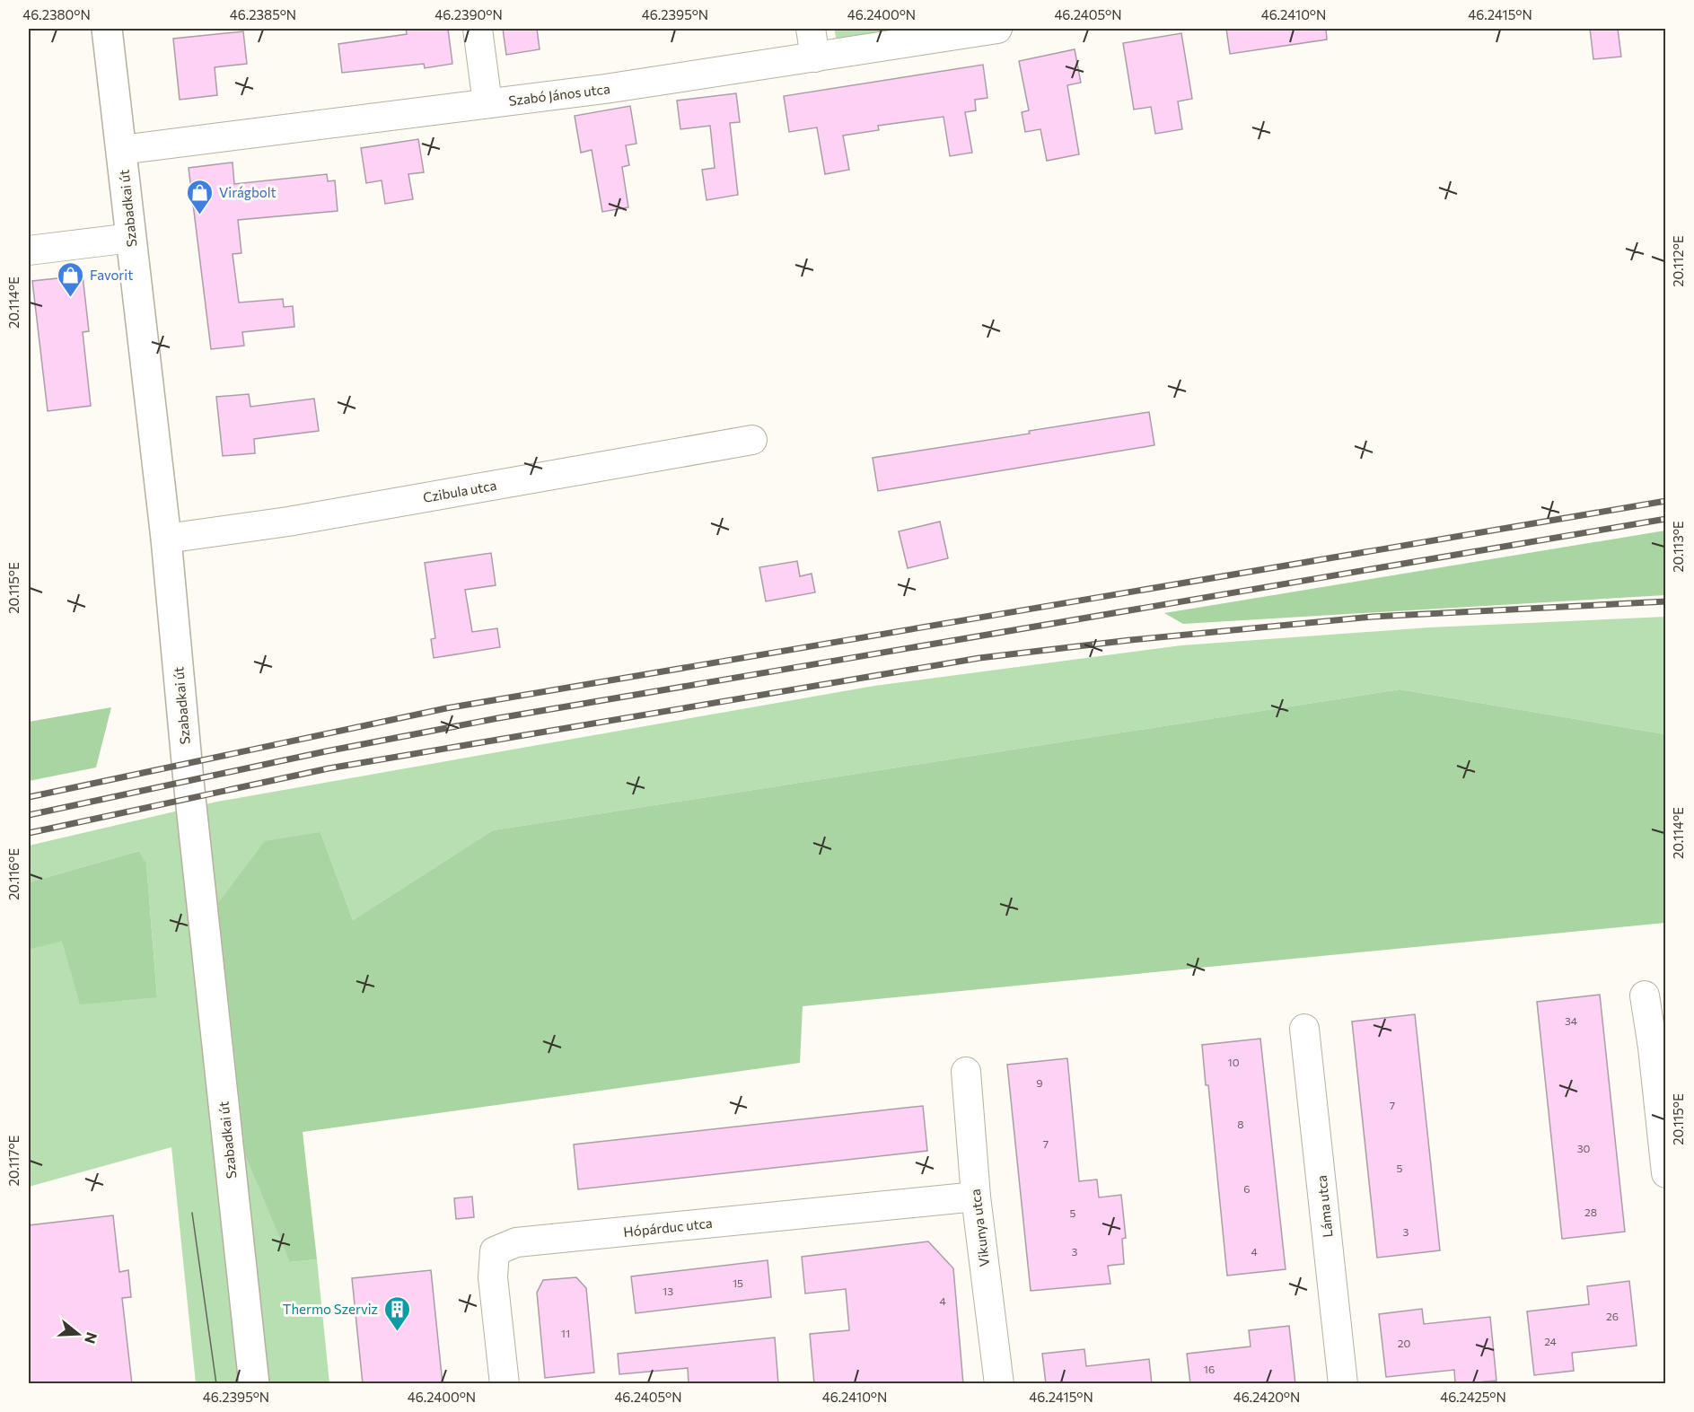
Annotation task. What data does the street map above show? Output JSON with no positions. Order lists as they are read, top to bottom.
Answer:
{
  "streets": {
    "main road": ["Szabadkai út"],
    "street": [
      "Szabó János utca",
      "Czibula utca",
      "Láma utca",
      "Hópárduc utca",
      "Vikunya utca"
    ]
  },
  "crossings": [
    ["Szabó János utca", "Szabadkai út"],
    ["Szabadkai út", "Czibula utca"],
    ["Hópárduc utca", "Vikunya utca"]
  ],
  "places": {
    "shop": ["Virágbolt", "Favorit"],
    "building": ["Thermo Szerviz"]
  },
  "house_numbers": [
    "34",
    "10",
    "9",
    "7",
    "8",
    "7",
    "30",
    "5",
    "6",
    "28",
    "5",
    "3",
    "3",
    "4",
    "15",
    "13",
    "4",
    "26",
    "11",
    "24",
    "20",
    "16"
  ],
  "north": "right",
  "coordinates": [
    "46.2380°N",
    "46.2385°N",
    "46.2390°N",
    "46.2395°N",
    "46.2400°N",
    "46.2405°N",
    "46.2410°N",
    "46.2415°N",
    "20.112°E",
    "20.114°E",
    "20.113°E",
    "20.115°E",
    "20.116°E",
    "20.117°E",
    "46.2420°N",
    "46.2425°N"
  ]
}
